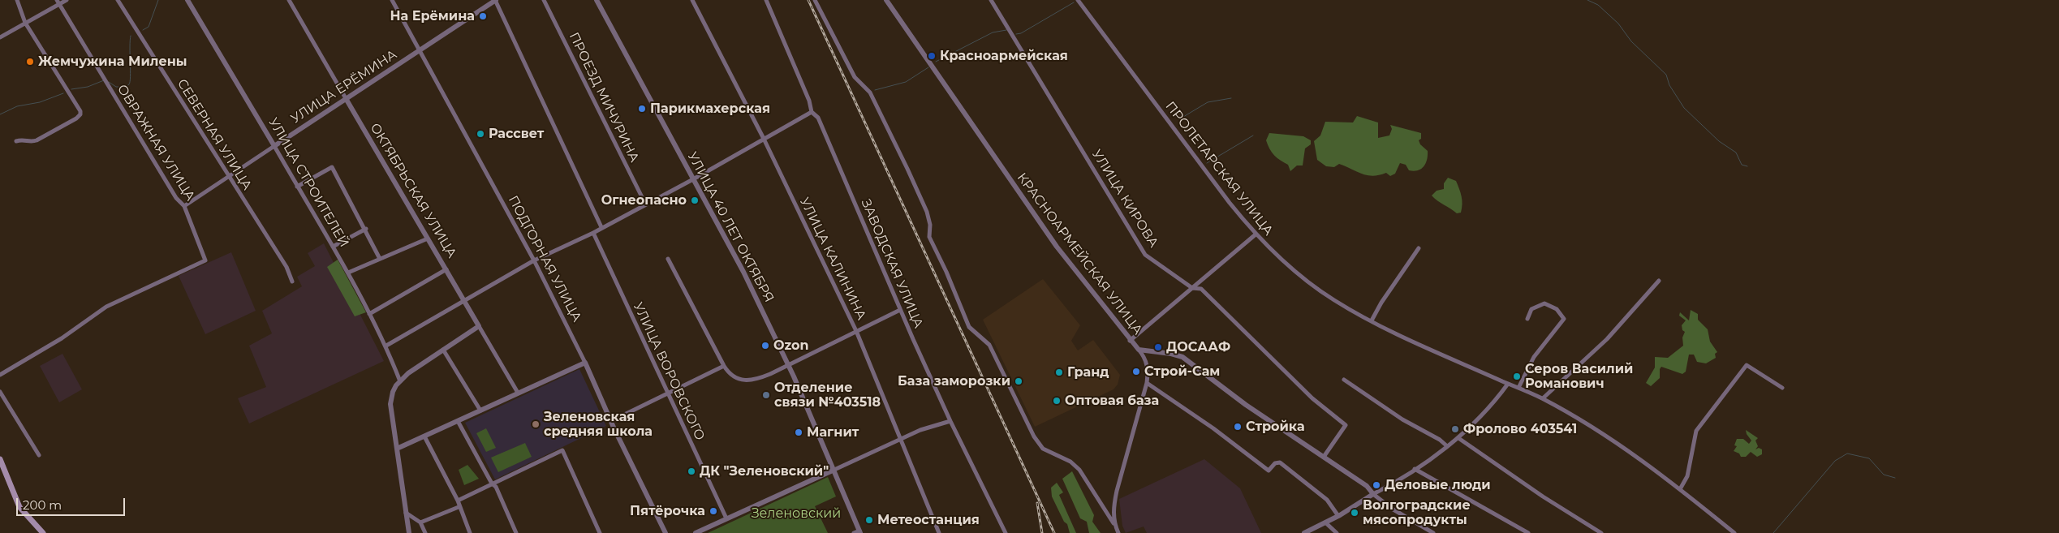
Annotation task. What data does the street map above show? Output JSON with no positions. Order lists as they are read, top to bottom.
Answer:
{
  "streets": {
    "street": [
      "УЛИЦА ЕРЁМИНА",
      "ПРОЕЗД МИЧУРИНА",
      "СЕВЕРНАЯ УЛИЦА",
      "ОВРАЖНАЯ УЛИЦА",
      "ПРОЛЕТАРСКАЯ УЛИЦА",
      "УЛИЦА СТРОИТЕЛЕЙ",
      "ОКТЯБРЬСКАЯ УЛИЦА",
      "УЛИЦА КИРОВА",
      "УЛИЦА 40 ЛЕТ ОКТЯБРЯ",
      "КРАСНОАРМЕЙСКАЯ УЛИЦА",
      "ПОДГОРНАЯ УЛИЦА",
      "УЛИЦА КАЛИНИНА",
      "ЗАВОДСКАЯ УЛИЦА",
      "УЛИЦА ВОРОВСКОГО"
    ]
  },
  "crossings": [
    ["УЛИЦА ЕРЁМИНА", "СЕВЕРНАЯ УЛИЦА"],
    ["УЛИЦА ЕРЁМИНА", "ОВРАЖНАЯ УЛИЦА"],
    ["УЛИЦА ЕРЁМИНА", "УЛИЦА СТРОИТЕЛЕЙ"],
    ["УЛИЦА ЕРЁМИНА", "ОКТЯБРЬСКАЯ УЛИЦА"],
    ["УЛИЦА ЕРЁМИНА", "ПОДГОРНАЯ УЛИЦА"],
    ["УЛИЦА КИРОВА", "КРАСНОАРМЕЙСКАЯ УЛИЦА"]
  ],
  "parks": ["Зеленовский"],
  "places": [
    "На Ерёмина",
    "Красноармейская",
    "Жемчужина Милены",
    "Парикмахерская",
    "Рассвет",
    "Огнеопасно",
    "Ozon",
    "ДОСААФ",
    "Строй-Сам",
    "Гранд",
    "Серов Василий Романович",
    "База заморозки",
    "Отделение связи №403518",
    "Оптовая база",
    "Зеленовская средняя школа",
    "Стройка",
    "Фролово 403541",
    "Магнит",
    "ДК \"Зеленовский\"",
    "Деловые люди",
    "Пятёрочка",
    "Волгоградские мясопродукты",
    "Метеостанция"
  ],
  "scale_bar": "200 m"
}
